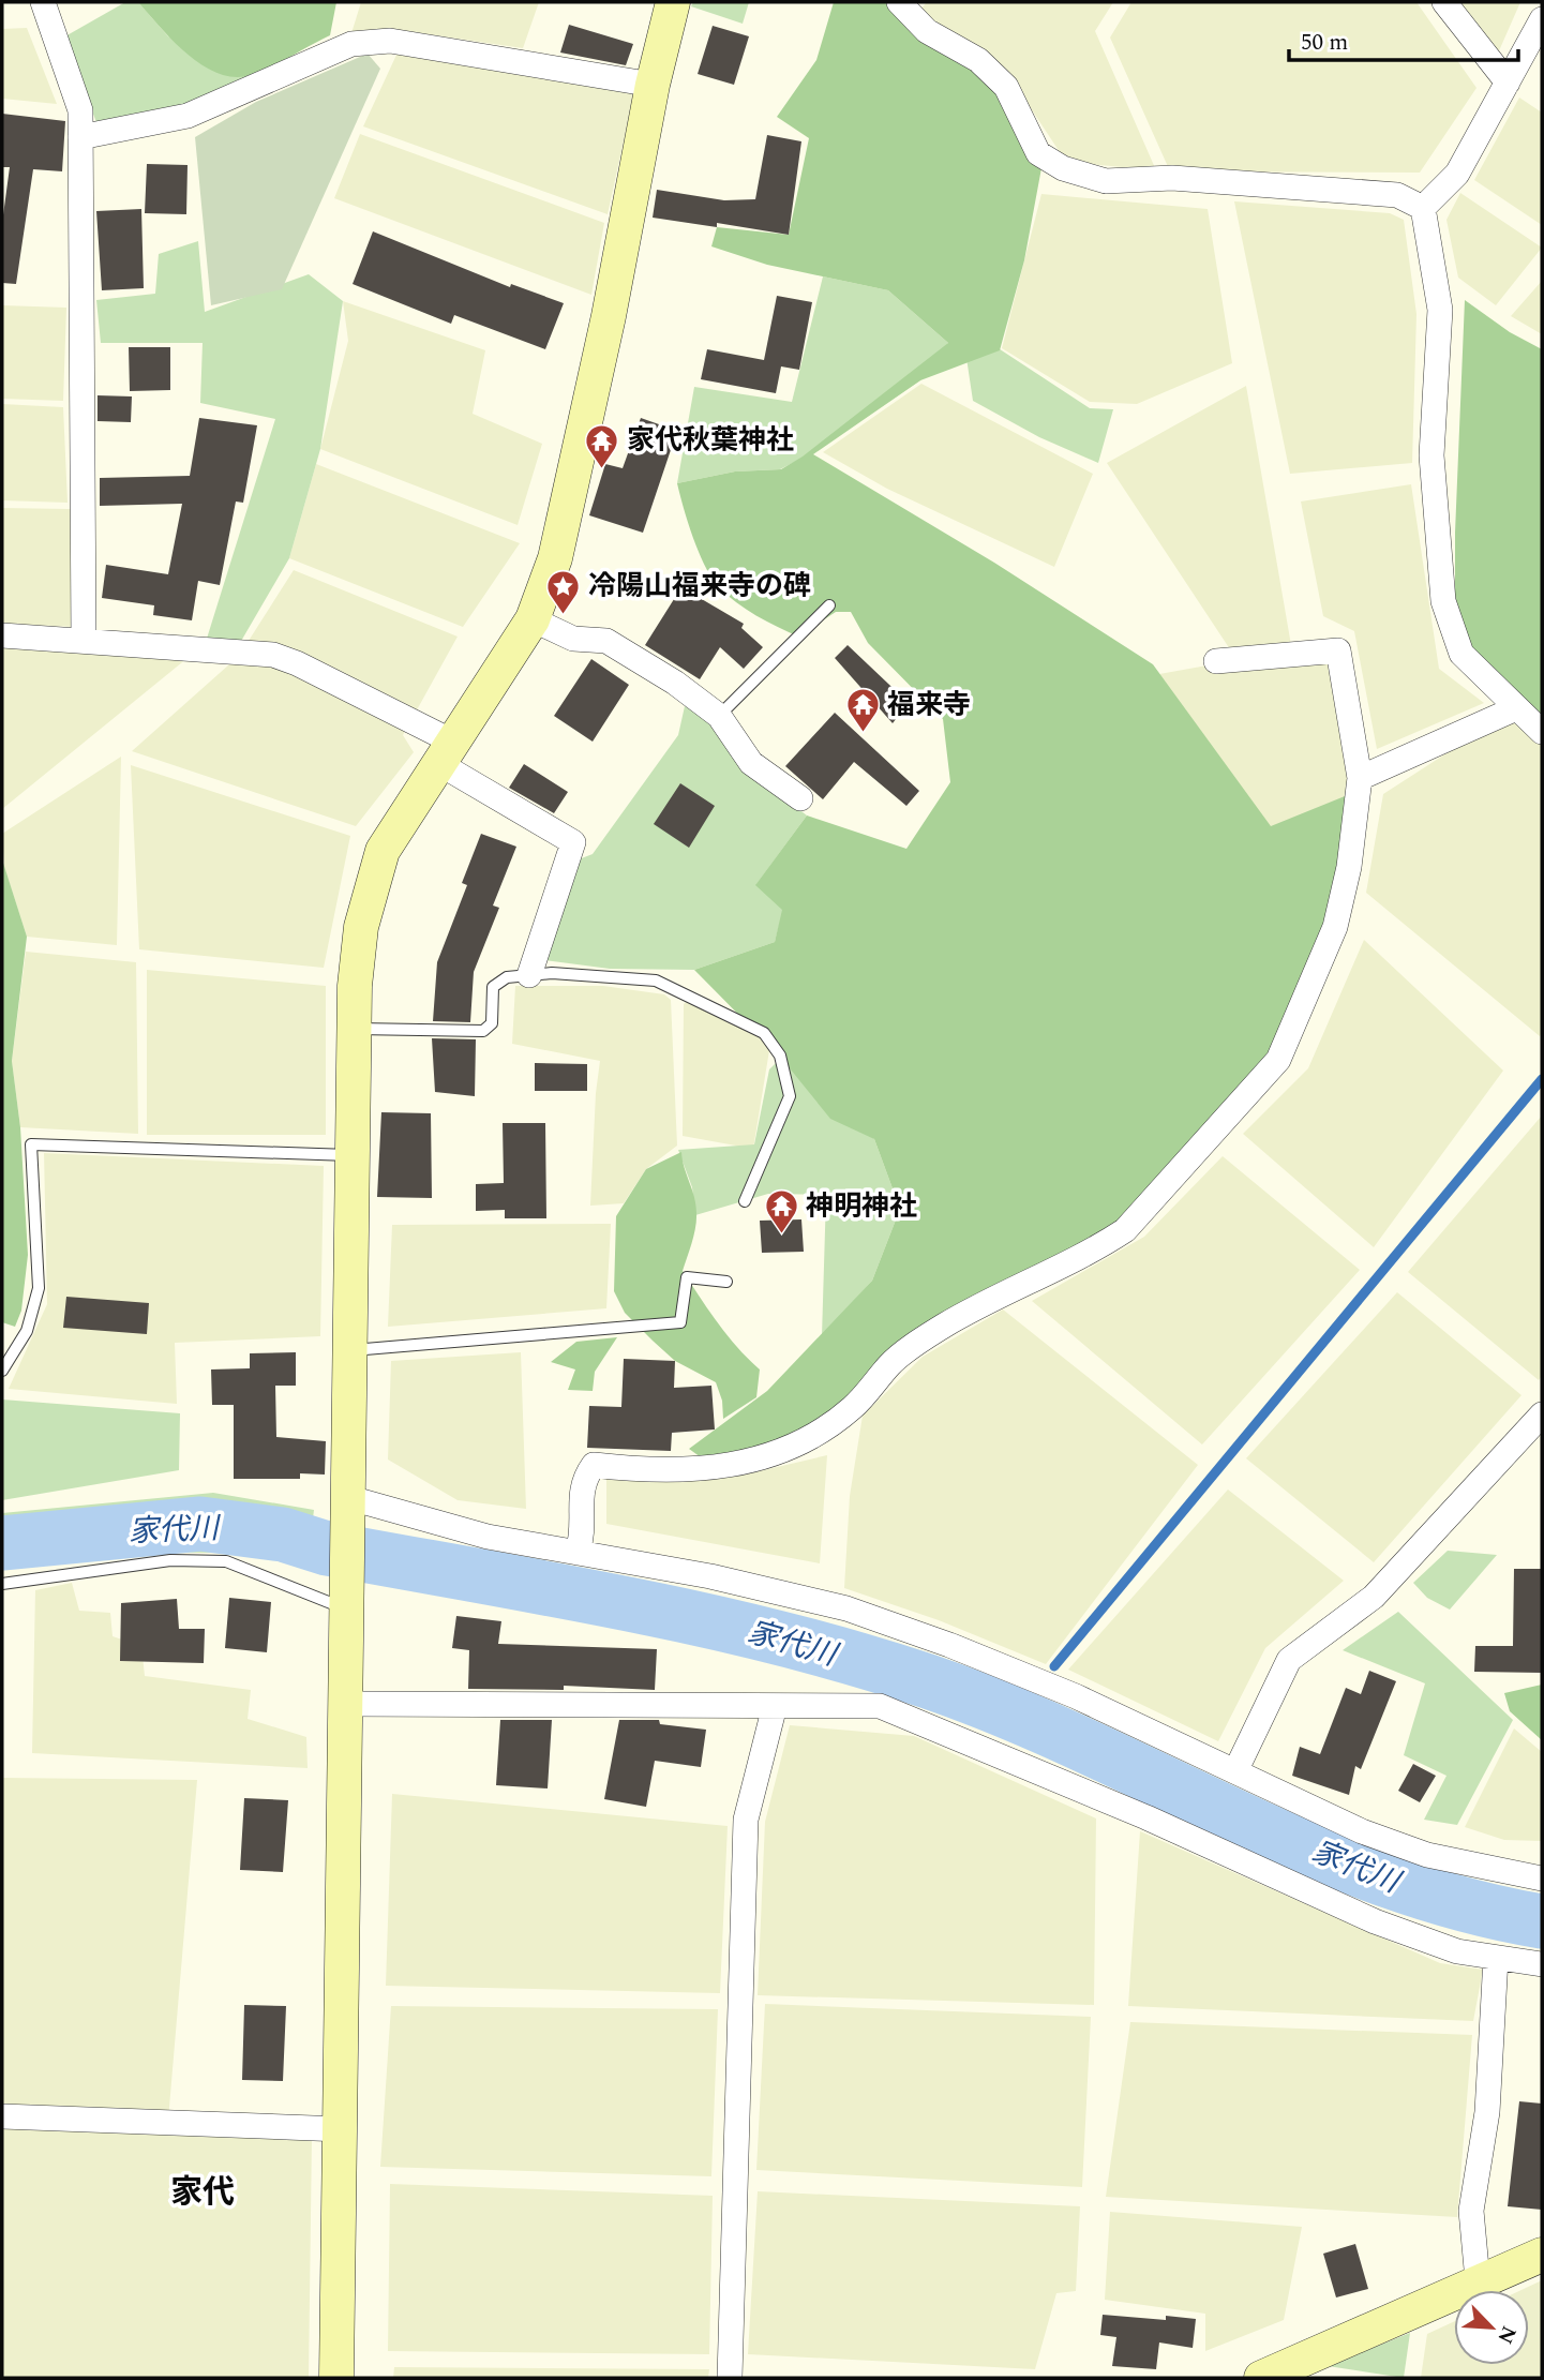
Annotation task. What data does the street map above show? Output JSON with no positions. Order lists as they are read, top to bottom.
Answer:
{
  "districts": ["家代"],
  "water": ["家代川"],
  "places": {
    "temple": ["家代秋葉神社", "福来寺", "神明神社"],
    "place": ["冷陽山福来寺の碑"]
  },
  "scale_bar": "50 m",
  "north": "bottom right"
}
